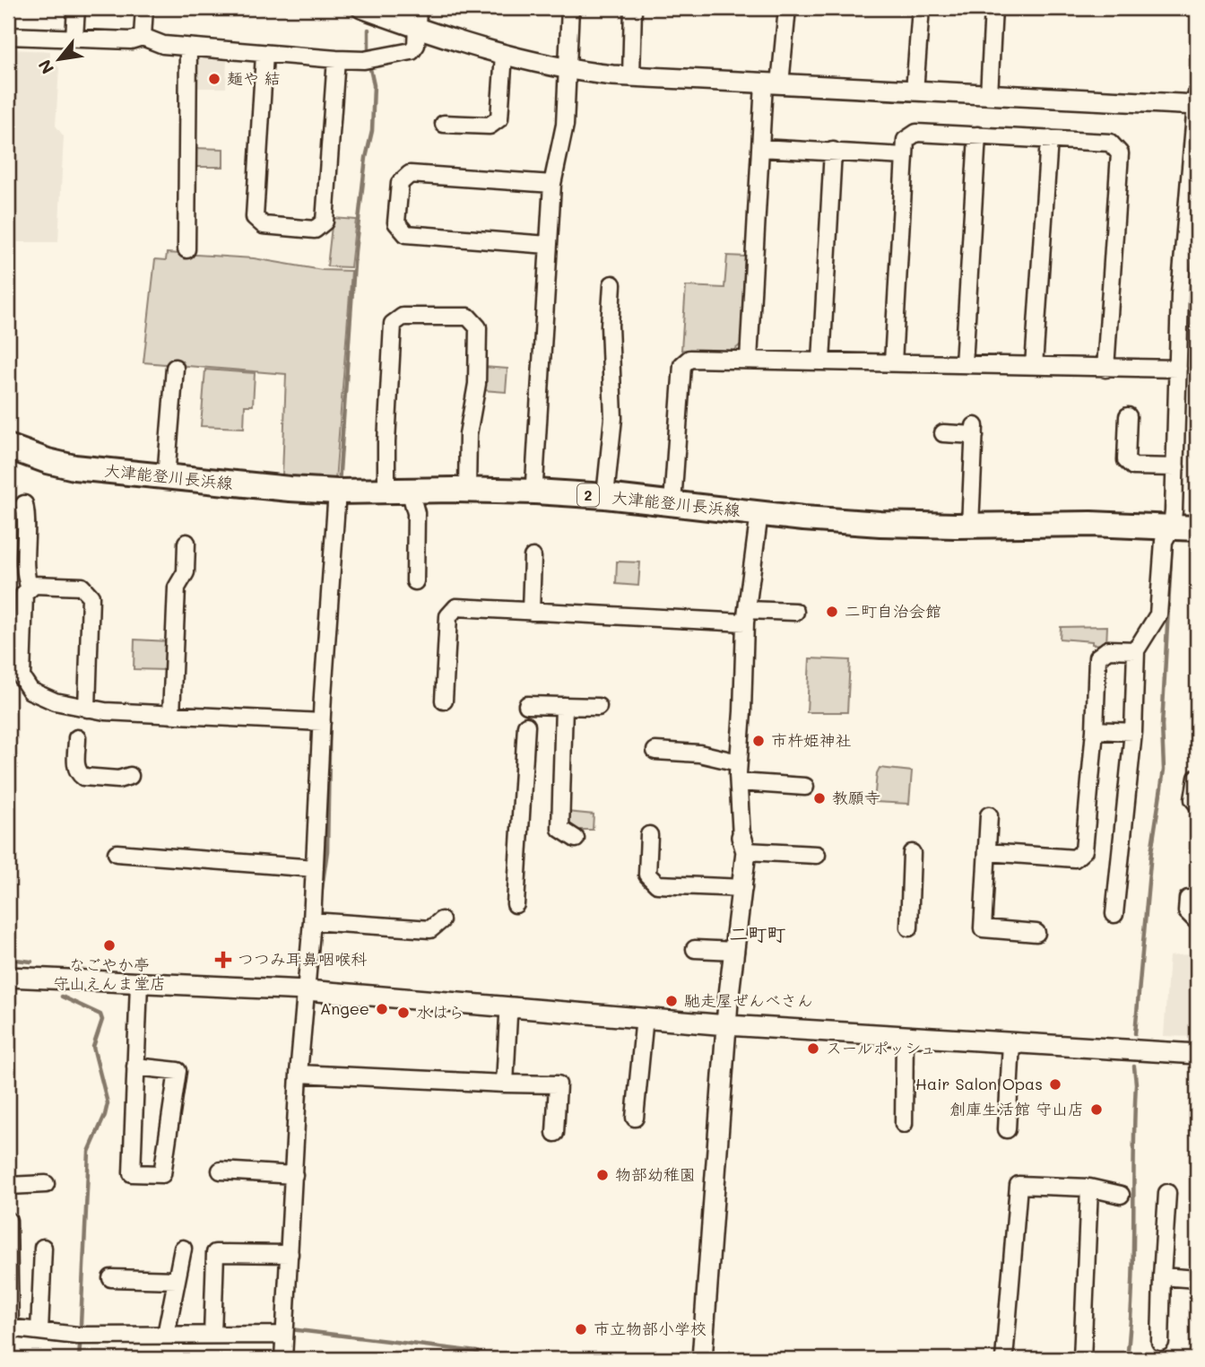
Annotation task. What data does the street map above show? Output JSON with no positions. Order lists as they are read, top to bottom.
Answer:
{
  "streets": {
    "main road": ["大津能登川長浜線", "2"]
  },
  "districts": ["二町町"],
  "places": {
    "other": [
      "麺や 結",
      "二町自治会館",
      "市杵姫神社",
      "教願寺",
      "なごやか亭 守山えんま堂店",
      "馳走屋ぜんべさん",
      "Angee",
      "水はら",
      "スールポッシュ",
      "Hair Salon Opas",
      "創庫生活館 守山店",
      "物部幼稚園",
      "市立物部小学校"
    ],
    "health": ["つつみ耳鼻咽喉科"]
  },
  "north": "bottom left"
}
